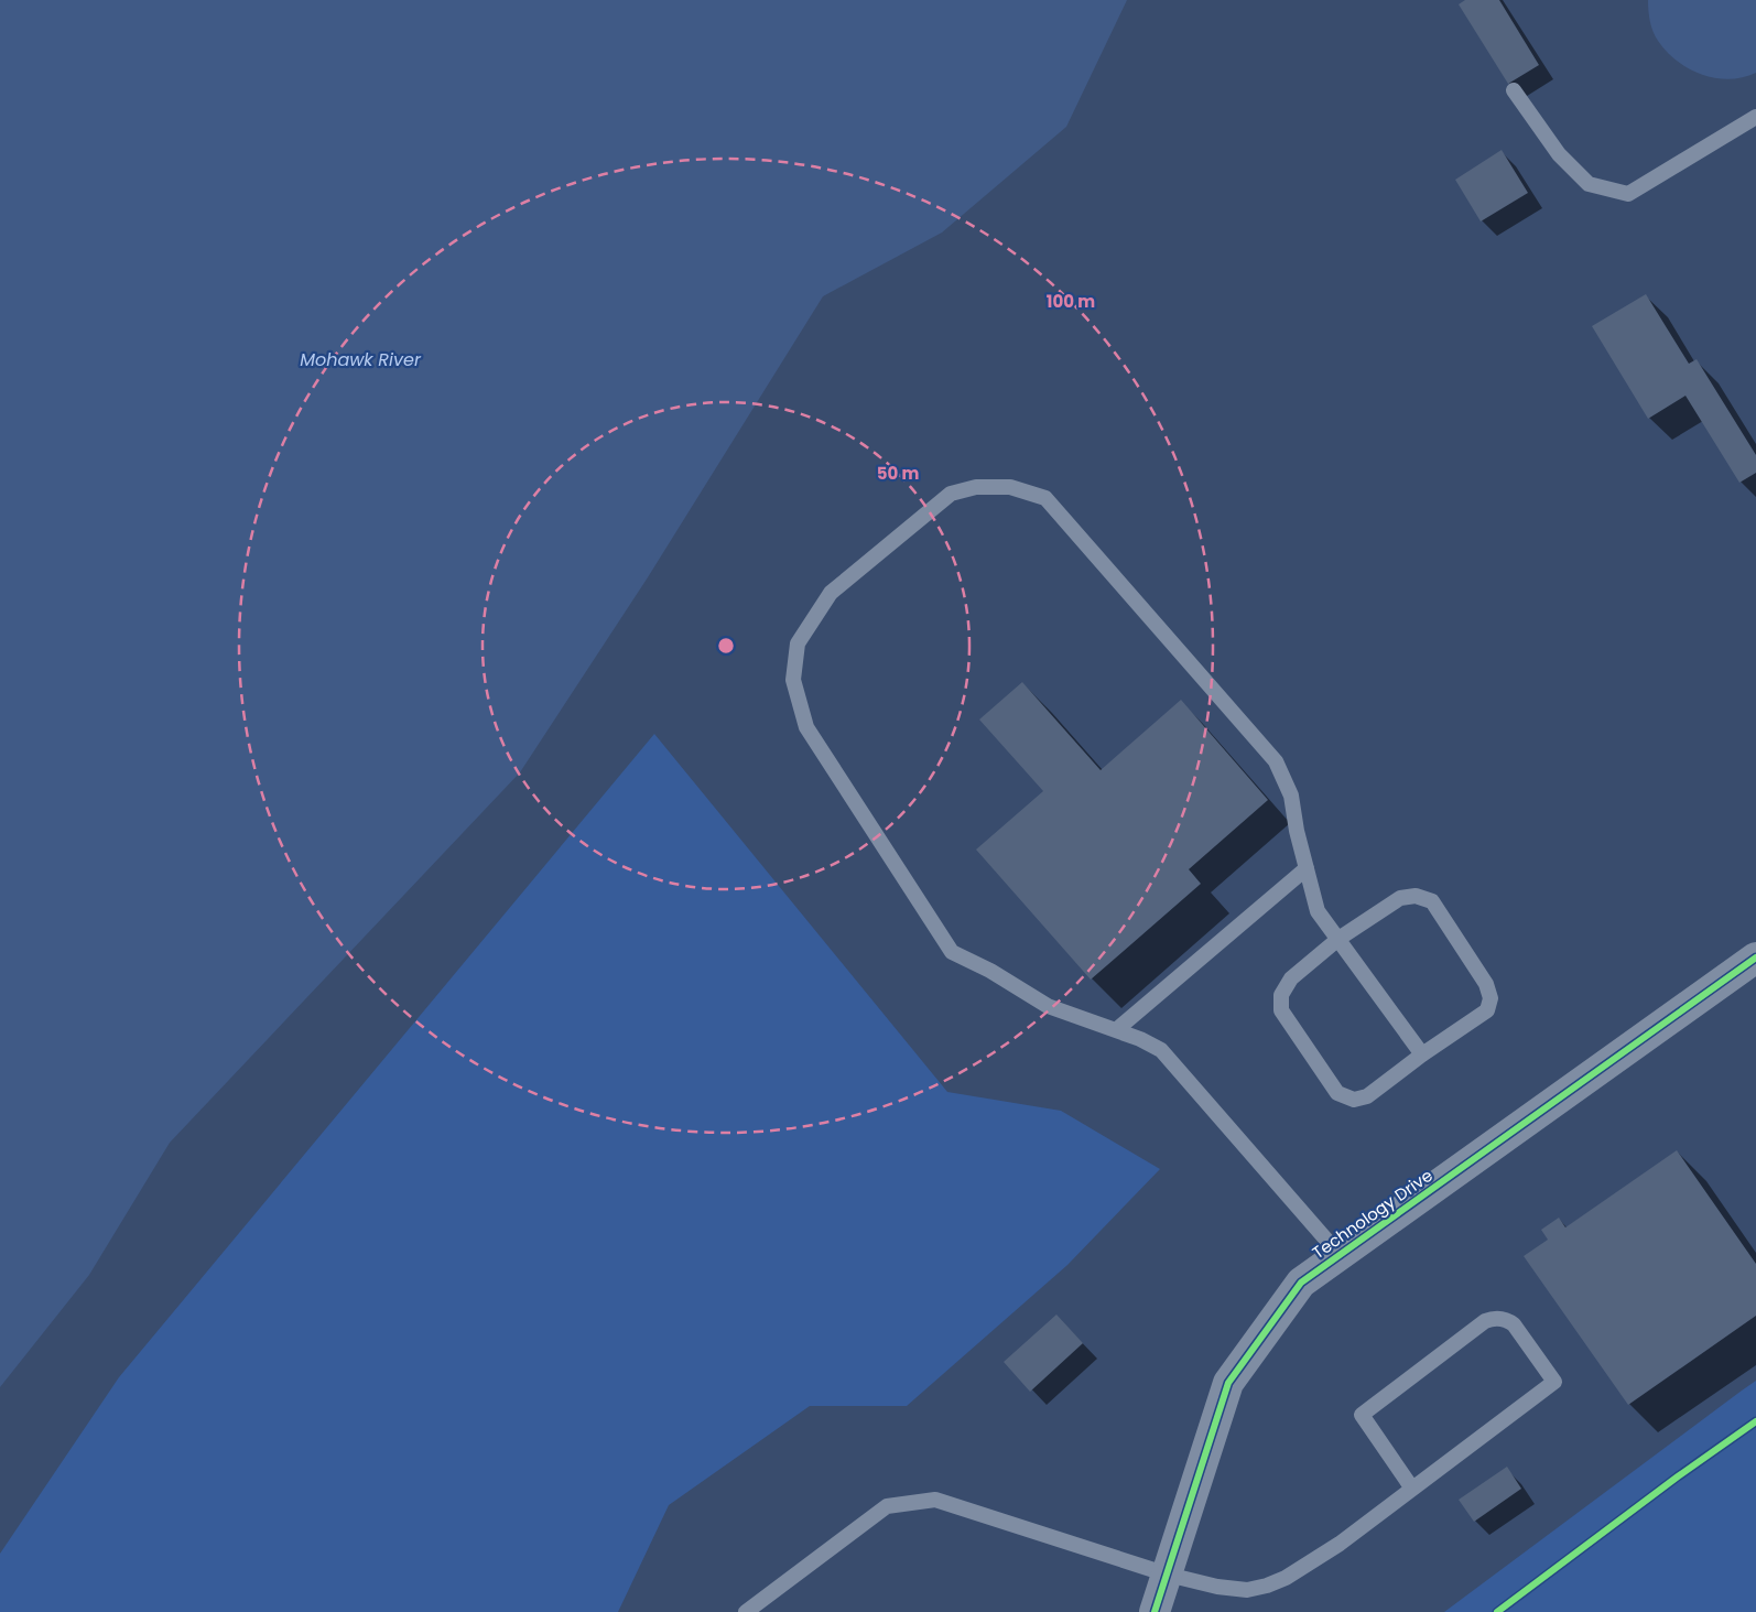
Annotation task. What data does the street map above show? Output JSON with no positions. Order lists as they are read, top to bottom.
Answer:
{
  "streets": {
    "street": ["Technology Drive"]
  },
  "water": ["Mohawk River"],
  "rings": ["100 m", "50 m"]
}
